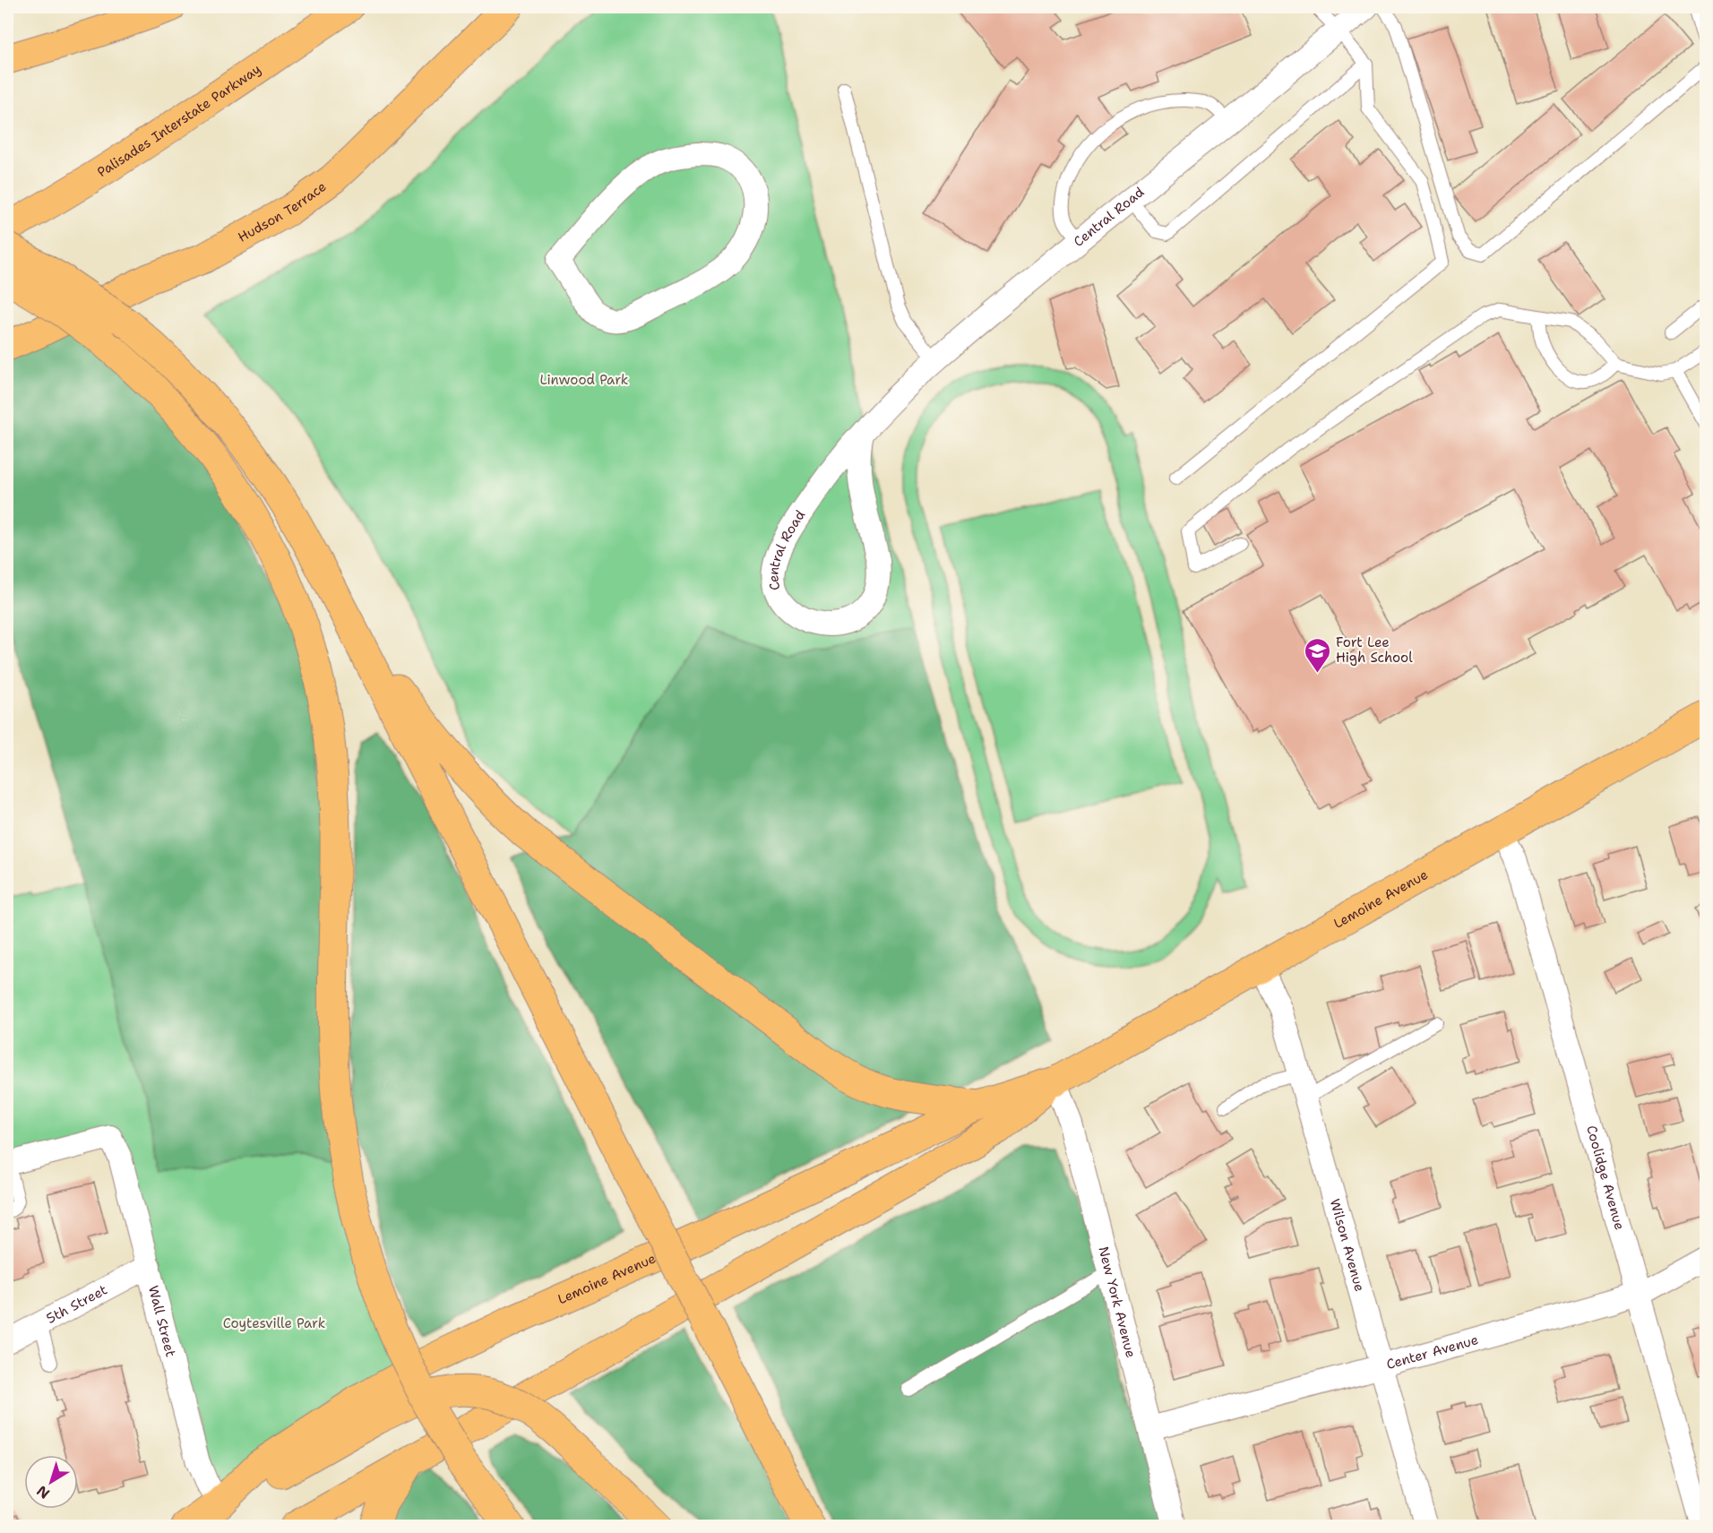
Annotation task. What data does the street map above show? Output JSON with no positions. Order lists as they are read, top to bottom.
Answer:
{
  "streets": {
    "main road": ["Palisades Interstate Parkway", "Hudson Terrace", "Lemoine Avenue"],
    "street": [
      "Central Road",
      "Coolidge Avenue",
      "Wilson Avenue",
      "New York Avenue",
      "5th Street",
      "Wall Street",
      "Center Avenue"
    ]
  },
  "crossings": [
    ["Lemoine Avenue", "Coolidge Avenue"],
    ["Lemoine Avenue", "Wilson Avenue"],
    ["Lemoine Avenue", "New York Avenue"],
    ["Lemoine Avenue", "Wall Street"],
    ["Coolidge Avenue", "Center Avenue"],
    ["Wilson Avenue", "Center Avenue"],
    ["New York Avenue", "Center Avenue"],
    ["5th Street", "Wall Street"]
  ],
  "parks": ["Linwood Park", "Coytesville Park"],
  "places": {
    "school or university": ["Fort Lee High School"]
  },
  "north": "bottom left"
}
